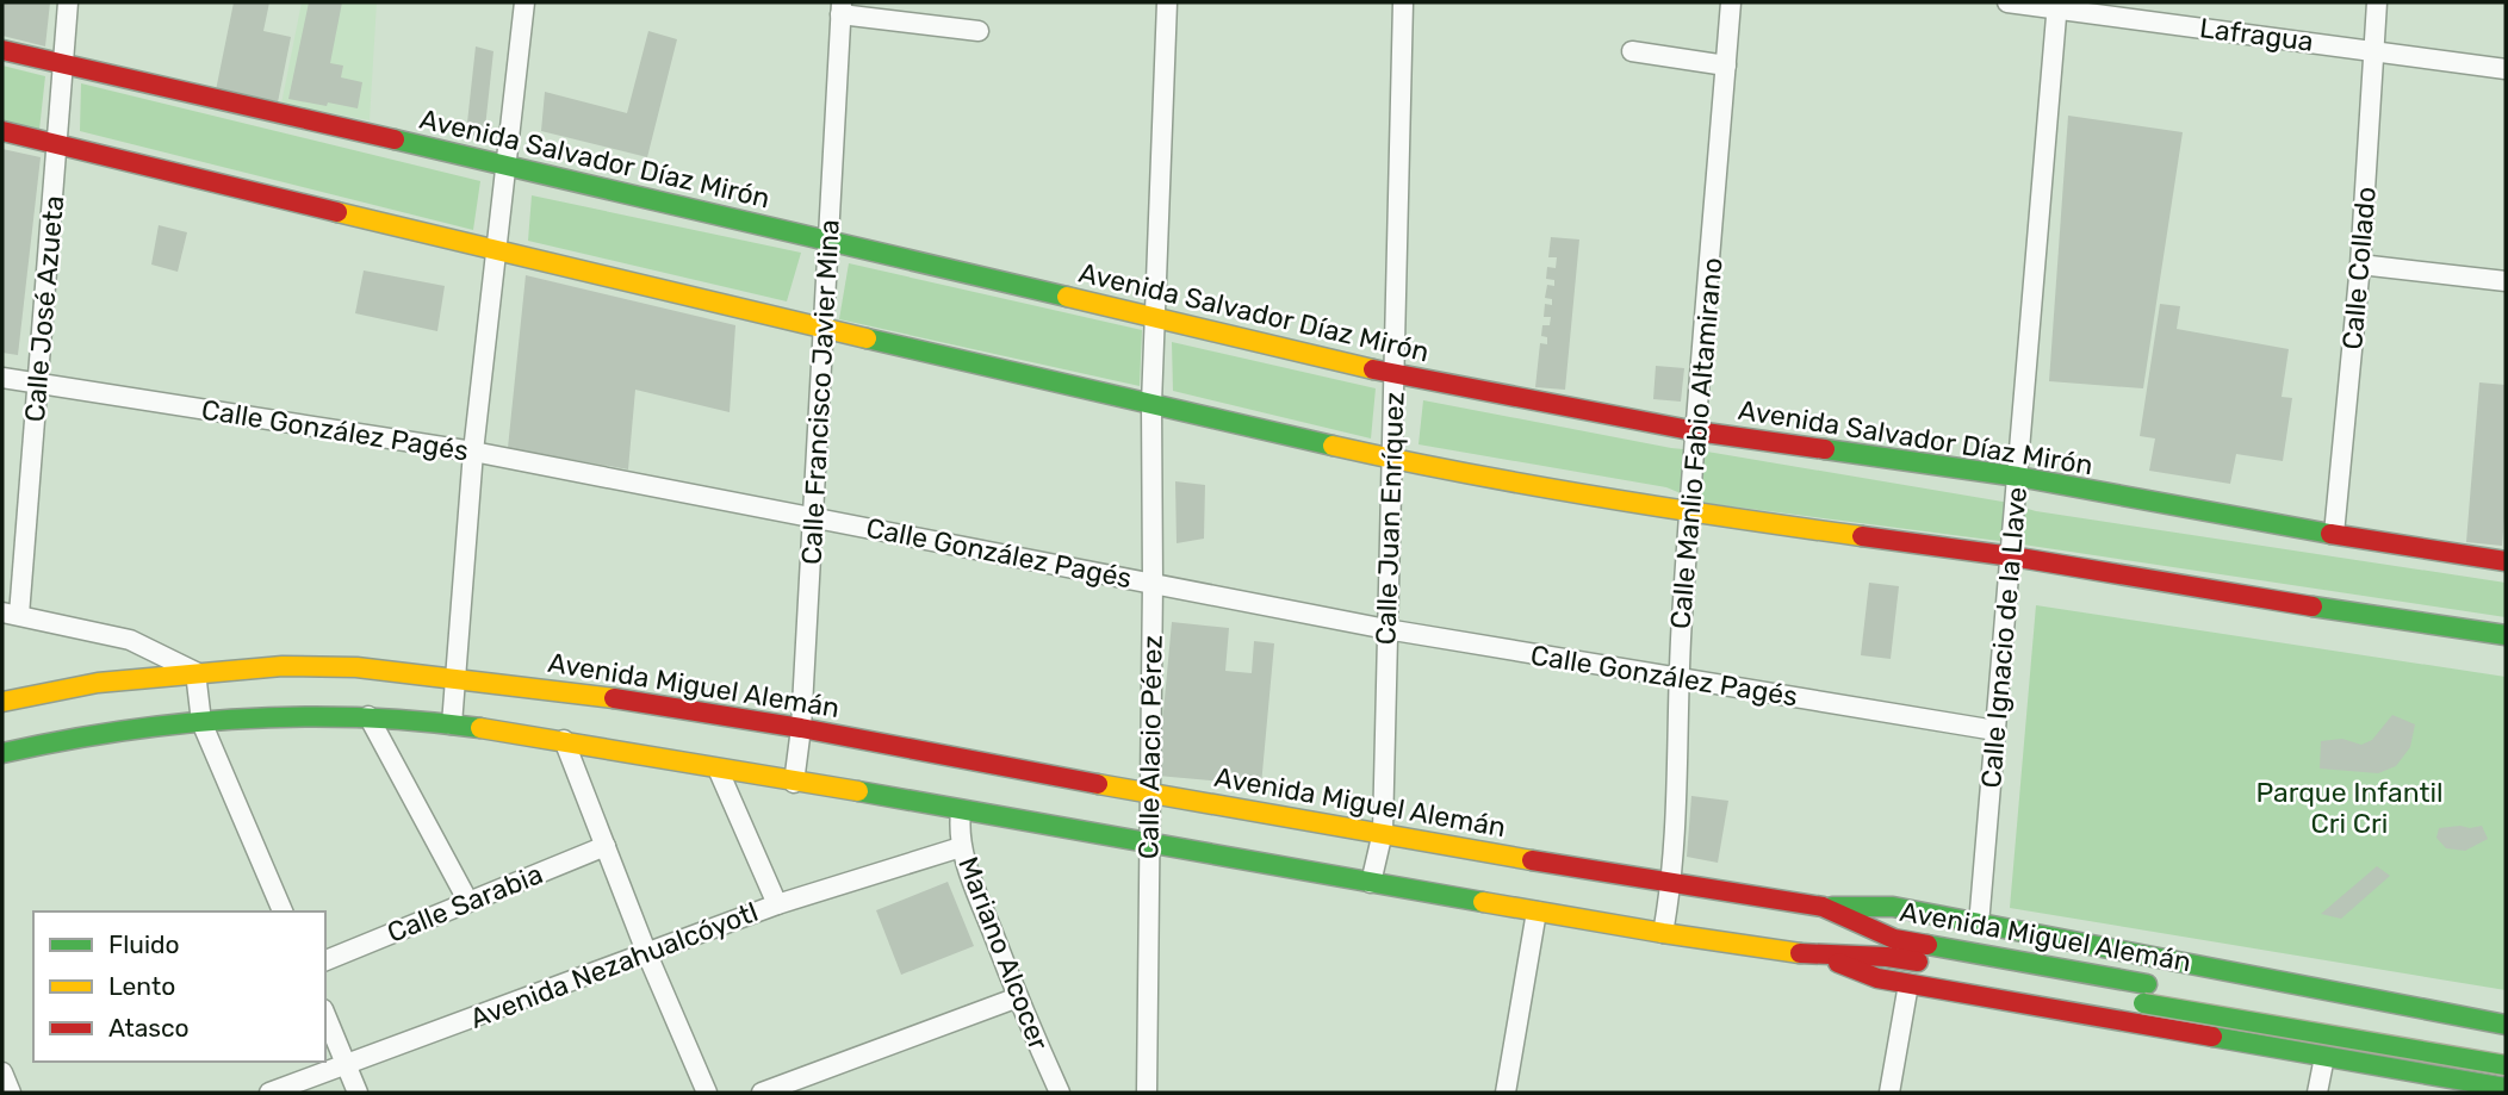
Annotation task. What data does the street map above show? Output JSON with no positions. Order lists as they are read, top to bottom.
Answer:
{
  "streets": {
    "main road": ["Avenida Salvador Díaz Mirón", "Avenida Miguel Alemán"],
    "street": [
      "Lafragua",
      "Calle Collado",
      "Calle José Azueta",
      "Calle Francisco Javier Mina",
      "Calle González Pagés",
      "Calle Manlio Fabio Altamirano",
      "Calle Juan Enríquez",
      "Calle Ignacio de la Llave",
      "Calle Alacio Pérez",
      "Calle Sarabia",
      "Mariano Alcocer",
      "Avenida Nezahualcóyotl"
    ]
  },
  "crossings": [
    ["Lafragua", "Calle Collado"],
    ["Lafragua", "Calle Ignacio de la Llave"],
    ["Avenida Salvador Díaz Mirón", "Calle Collado"],
    ["Avenida Salvador Díaz Mirón", "Calle José Azueta"],
    ["Avenida Salvador Díaz Mirón", "Calle Francisco Javier Mina"],
    ["Avenida Salvador Díaz Mirón", "Calle Manlio Fabio Altamirano"],
    ["Avenida Salvador Díaz Mirón", "Calle Juan Enríquez"],
    ["Avenida Salvador Díaz Mirón", "Calle Ignacio de la Llave"],
    ["Avenida Salvador Díaz Mirón", "Calle Alacio Pérez"],
    ["Calle José Azueta", "Calle González Pagés"],
    ["Calle Francisco Javier Mina", "Calle González Pagés"],
    ["Calle Francisco Javier Mina", "Avenida Miguel Alemán"],
    ["Calle González Pagés", "Calle Manlio Fabio Altamirano"],
    ["Calle González Pagés", "Calle Juan Enríquez"],
    ["Calle González Pagés", "Calle Ignacio de la Llave"],
    ["Calle González Pagés", "Calle Alacio Pérez"],
    ["Calle Manlio Fabio Altamirano", "Avenida Miguel Alemán"],
    ["Calle Juan Enríquez", "Avenida Miguel Alemán"],
    ["Avenida Miguel Alemán", "Calle Alacio Pérez"],
    ["Avenida Miguel Alemán", "Mariano Alcocer"],
    ["Mariano Alcocer", "Avenida Nezahualcóyotl"]
  ],
  "parks": ["Parque Infantil Cri Cri"],
  "legend": ["Fluido", "Lento", "Atasco"]
}
